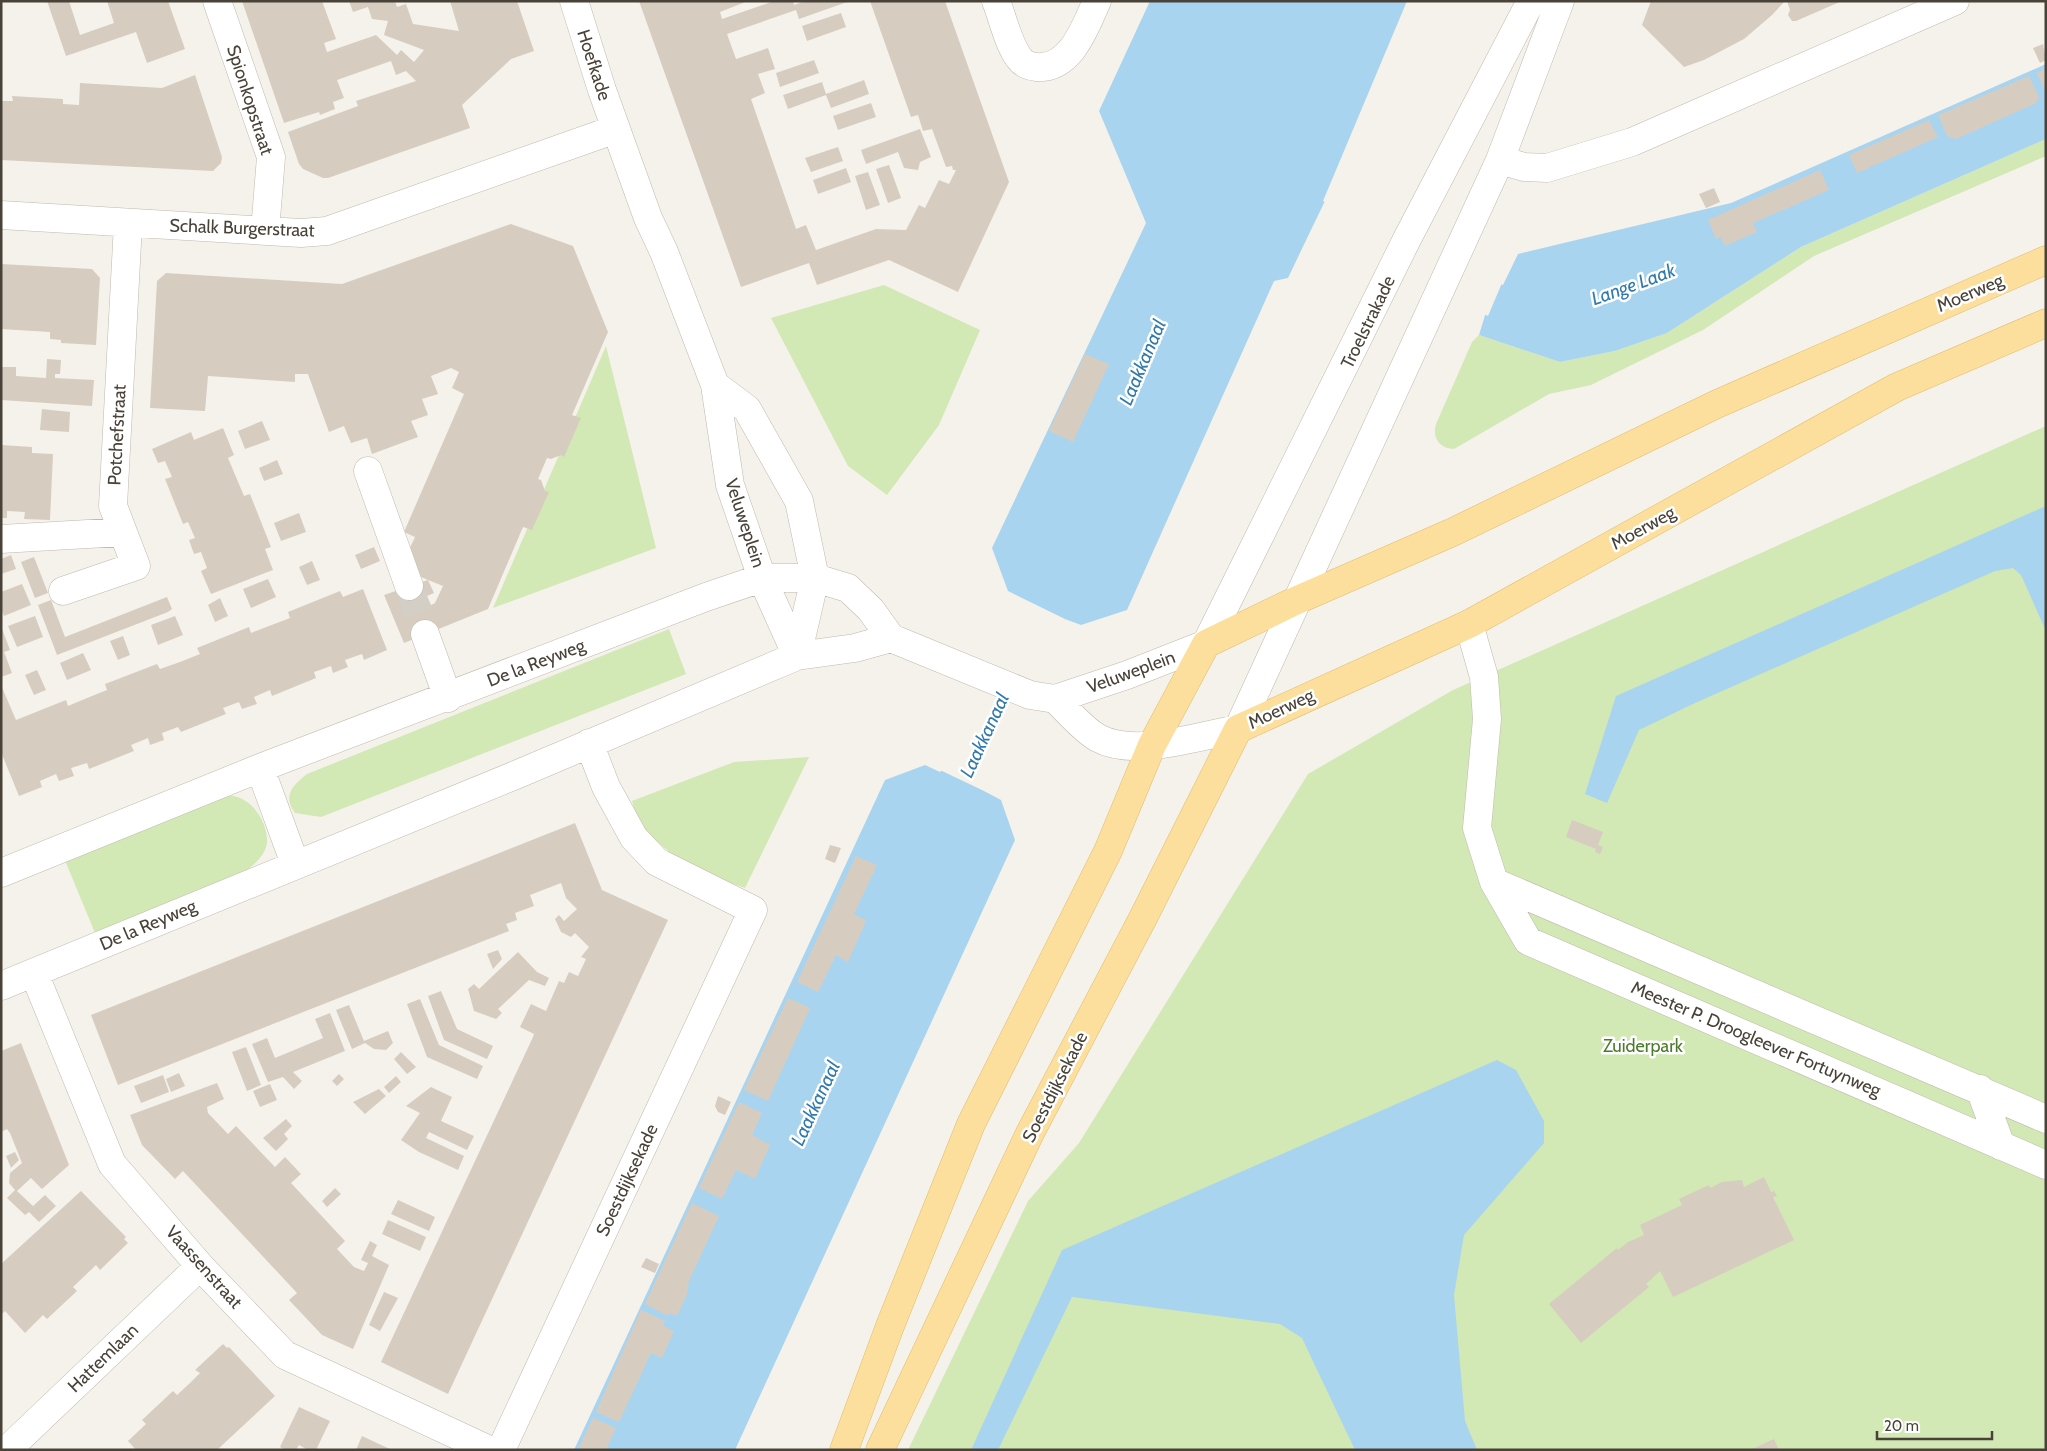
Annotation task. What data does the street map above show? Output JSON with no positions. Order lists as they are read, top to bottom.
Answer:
{
  "streets": {
    "main road": ["Moerweg", "Veluweplein", "Soestdijksekade"],
    "street": [
      "Hoefkade",
      "Spionkopstraat",
      "Schalk Burgerstraat",
      "Troelstrakade",
      "Potchefstraat",
      "De la Reyweg",
      "Meester P. Droogleever Fortuynweg",
      "Vaassenstraat",
      "Hattemlaan"
    ]
  },
  "crossings": [
    ["Hoefkade", "Schalk Burgerstraat"],
    ["Hoefkade", "Veluweplein"],
    ["Spionkopstraat", "Schalk Burgerstraat"],
    ["Schalk Burgerstraat", "Potchefstraat"],
    ["Schalk Burgerstraat", "Veluweplein"],
    ["Moerweg", "Veluweplein"],
    ["Moerweg", "Meester P. Droogleever Fortuynweg"],
    ["Moerweg", "Soestdijksekade"],
    ["Troelstrakade", "Veluweplein"],
    ["Veluweplein", "De la Reyweg"],
    ["Veluweplein", "Soestdijksekade"],
    ["De la Reyweg", "Soestdijksekade"],
    ["De la Reyweg", "Vaassenstraat"],
    ["Vaassenstraat", "Hattemlaan"]
  ],
  "water": ["Lange Laak", "Laakkanaal"],
  "parks": ["Zuiderpark"],
  "scale_bar": "20 m"
}
